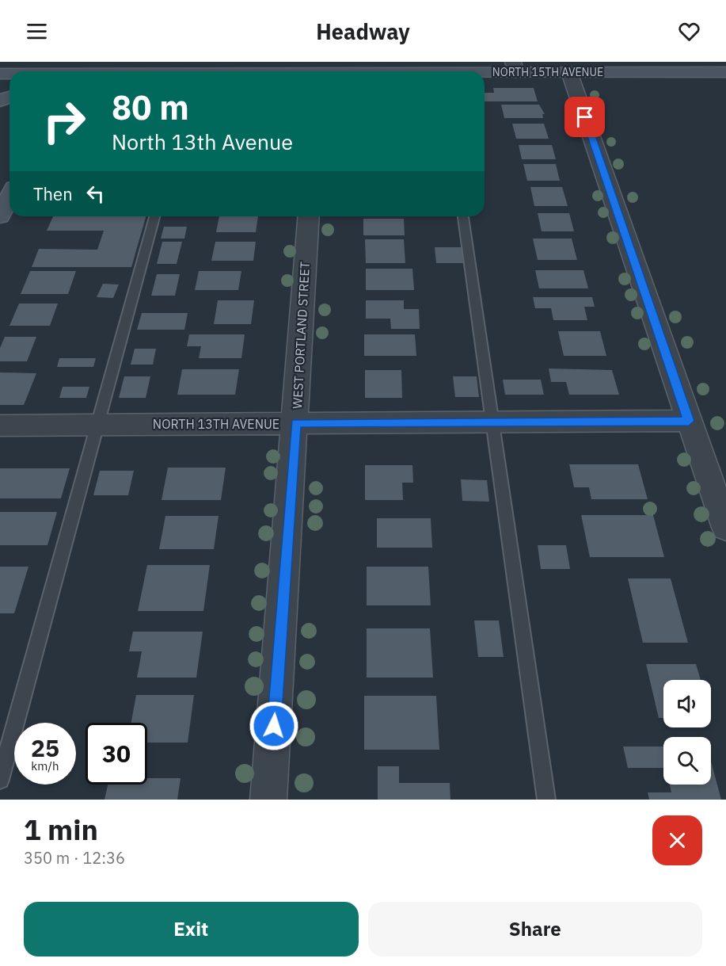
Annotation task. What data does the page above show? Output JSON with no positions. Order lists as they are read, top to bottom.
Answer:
{
  "streets": {
    "street": ["NORTH 15TH AVENUE", "WEST PORTLAND STREET", "NORTH 13TH AVENUE"]
  },
  "crossings": [
    ["WEST PORTLAND STREET", "NORTH 13TH AVENUE"]
  ],
  "page": {
    "header": "Headway",
    "turn": ["80 m", "North 13th Avenue"],
    "then": "Then",
    "speed": "25 km/h",
    "limit": "30",
    "heading": ["1 min", "350 m · 12:36"],
    "buttons": ["Exit", "Share"]
  }
}
